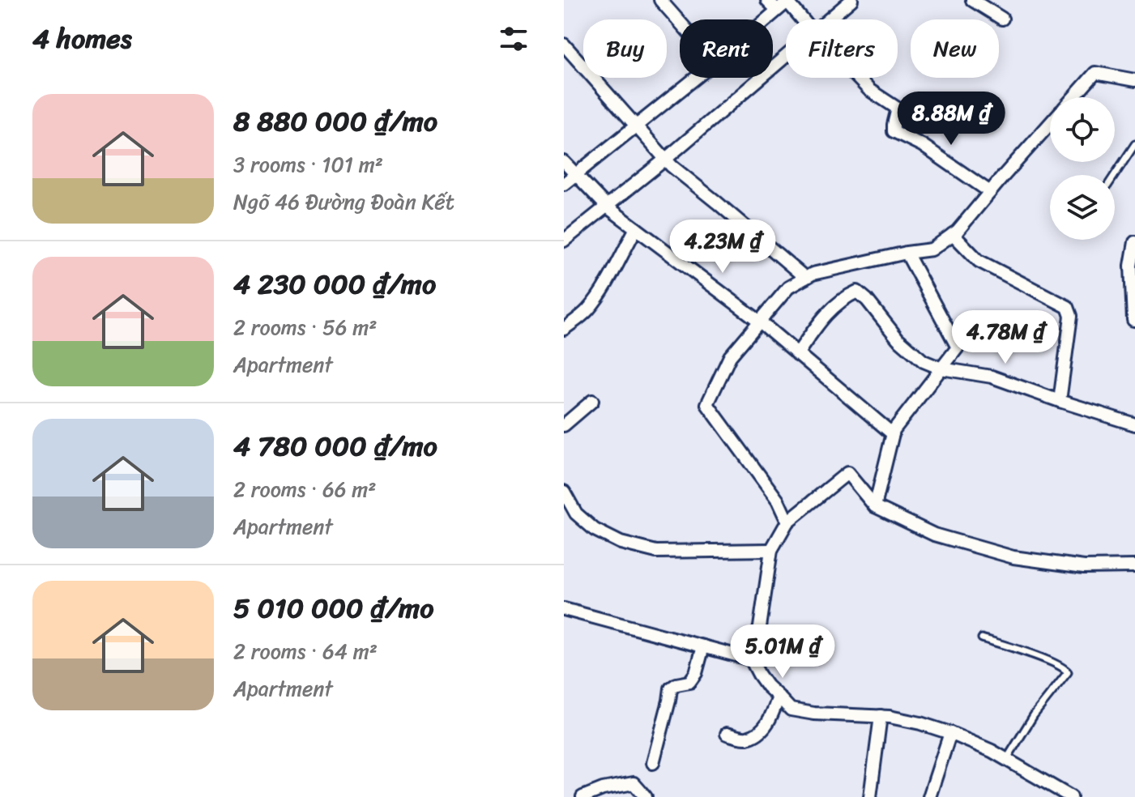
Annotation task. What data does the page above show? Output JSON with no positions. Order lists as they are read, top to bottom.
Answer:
{
  "page": {
    "heading": "4 homes",
    "chip": [
      "Buy",
      "Rent",
      "Filters",
      "New"
    ],
    "list": [
      {
        "name": "8 880 000 ₫/mo",
        "note": "3 rooms · 101 m² · Ngõ 46 Đường Đoàn Kết"
      },
      {
        "name": "4 230 000 ₫/mo",
        "note": "2 rooms · 56 m² · Apartment"
      },
      {
        "name": "4 780 000 ₫/mo",
        "note": "2 rooms · 66 m² · Apartment"
      },
      {
        "name": "5 010 000 ₫/mo",
        "note": "2 rooms · 64 m² · Apartment"
      }
    ],
    "price": [
      "8.88M ₫",
      "4.23M ₫",
      "4.78M ₫",
      "5.01M ₫"
    ]
  }
}
